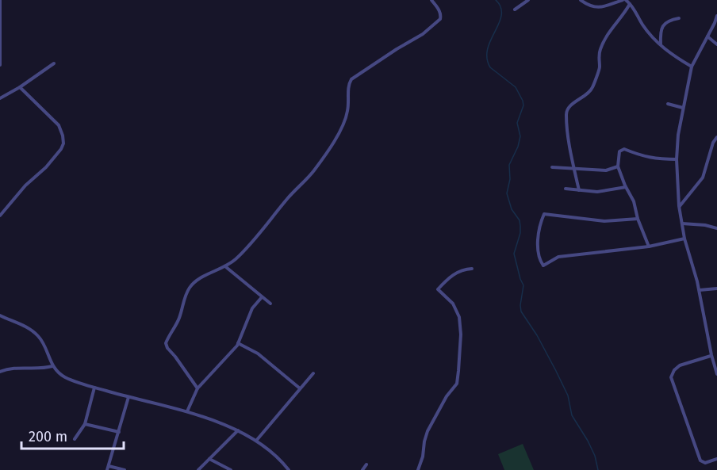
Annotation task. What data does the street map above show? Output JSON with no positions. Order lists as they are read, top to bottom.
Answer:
{
  "scale_bar": "200 m"
}
